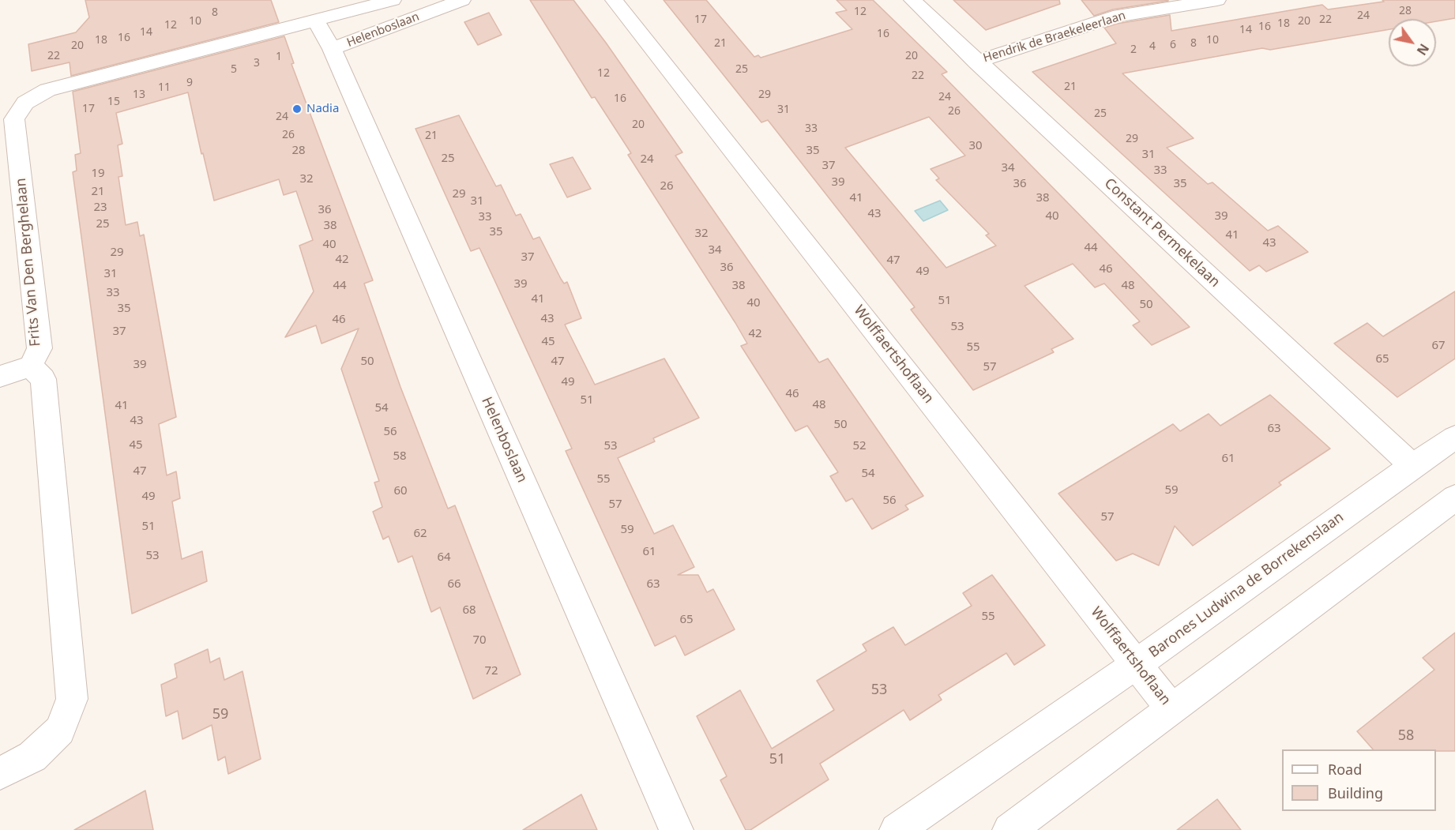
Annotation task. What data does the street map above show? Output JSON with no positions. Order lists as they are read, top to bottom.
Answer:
{
  "streets": {
    "street": [
      "Helenboslaan",
      "Hendrik de Braekeleerlaan",
      "Constant Permekelaan",
      "Frits Van Den Berghelaan",
      "Wolffaertshoflaan",
      "Barones Ludwina de Borrekenslaan"
    ]
  },
  "crossings": [
    ["Helenboslaan", "Frits Van Den Berghelaan"],
    ["Hendrik de Braekeleerlaan", "Constant Permekelaan"],
    ["Constant Permekelaan", "Barones Ludwina de Borrekenslaan"],
    ["Wolffaertshoflaan", "Barones Ludwina de Borrekenslaan"]
  ],
  "places": ["Nadia"],
  "house_numbers": [
    "28",
    "12",
    "8",
    "24",
    "17",
    "22",
    "10",
    "20",
    "18",
    "12",
    "16",
    "14",
    "14",
    "16",
    "16",
    "18",
    "10",
    "21",
    "8",
    "6",
    "20",
    "4",
    "2",
    "22",
    "20",
    "1",
    "3",
    "5",
    "25",
    "12",
    "22",
    "9",
    "21",
    "11",
    "13",
    "29",
    "24",
    "16",
    "15",
    "17",
    "31",
    "26",
    "25",
    "24",
    "20",
    "33",
    "26",
    "21",
    "29",
    "30",
    "28",
    "35",
    "31",
    "25",
    "24",
    "37",
    "34",
    "33",
    "19",
    "32",
    "39",
    "36",
    "35",
    "26",
    "21",
    "29",
    "41",
    "38",
    "31",
    "23",
    "36",
    "43",
    "40",
    "39",
    "33",
    "25",
    "38",
    "35",
    "32",
    "41",
    "43",
    "40",
    "44",
    "34",
    "29",
    "37",
    "42",
    "47",
    "36",
    "46",
    "49",
    "31",
    "39",
    "44",
    "38",
    "48",
    "33",
    "41",
    "51",
    "40",
    "50",
    "35",
    "43",
    "46",
    "53",
    "37",
    "42",
    "45",
    "67",
    "55",
    "65",
    "50",
    "47",
    "39",
    "57",
    "49",
    "46",
    "51",
    "48",
    "41",
    "54",
    "43",
    "50",
    "63",
    "56",
    "45",
    "53",
    "52",
    "58",
    "61",
    "47",
    "54",
    "55",
    "59",
    "60",
    "49",
    "56",
    "57",
    "57",
    "51",
    "59",
    "62",
    "61",
    "53",
    "64",
    "66",
    "63",
    "68",
    "55",
    "65",
    "70",
    "72",
    "53",
    "59",
    "58",
    "51"
  ],
  "legend": ["Road", "Building"],
  "north": "bottom right"
}
